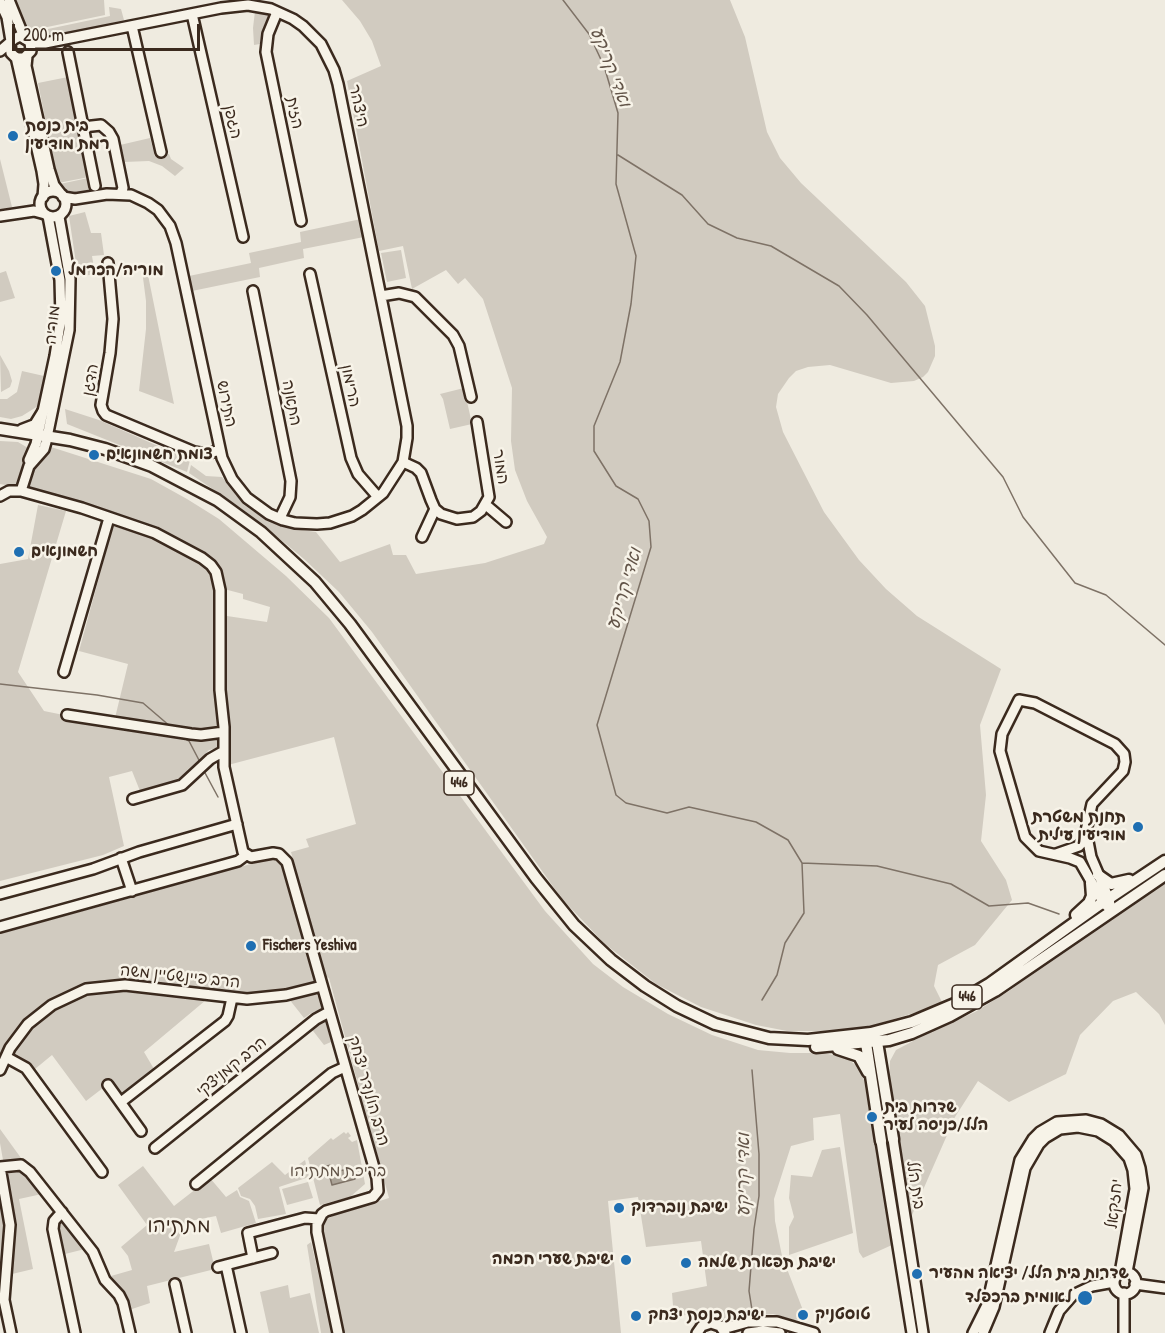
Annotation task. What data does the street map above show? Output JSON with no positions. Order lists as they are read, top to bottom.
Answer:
{
  "streets": {
    "main road": ["446", "בית הלל"],
    "street": [
      "היצהר",
      "הזית",
      "הגפן",
      "מוריה",
      "הדגן",
      "הרימון",
      "התאנה",
      "התירוש",
      "המור",
      "הרב פיינשטיין משה",
      "הרב קמניצקי",
      "הרב הולנדר יצחק",
      "יחזקאל"
    ]
  },
  "crossings": [
    ["היצהר", "הזית"],
    ["היצהר", "הגפן"],
    ["היצהר", "התירוש"],
    ["מוריה", "התירוש"],
    ["מוריה", "446"],
    ["הדגן", "התירוש"],
    ["הרימון", "התירוש"],
    ["התאנה", "התירוש"],
    ["446", "בית הלל"],
    ["הרב פיינשטיין משה", "הרב הולנדר יצחק"],
    ["הרב קמניצקי", "הרב הולנדר יצחק"]
  ],
  "districts": ["מתתיהו"],
  "water": ["ואדי קריקע"],
  "parks": ["בריכת מתתיהו"],
  "places": [
    "בית כנסת רמת מודיעין",
    "מוריה/הכרמל",
    "צומת חשמונאים",
    "חשמונאים",
    "תחנת משטרת מודיעין עילית",
    "Fischers Yeshiva",
    "שדרות בית הלל/כניסה לעיר",
    "ישיבת נוברדוק",
    "ישיבת שערי חכמה",
    "ישיבת תפארת שלמה",
    "שדרות בית הלל/ יציאה מהעיר",
    "לאומית ברכפלד",
    "טוסטניק",
    "ישיבת כנסת יצחק"
  ],
  "scale_bar": "200 m"
}
